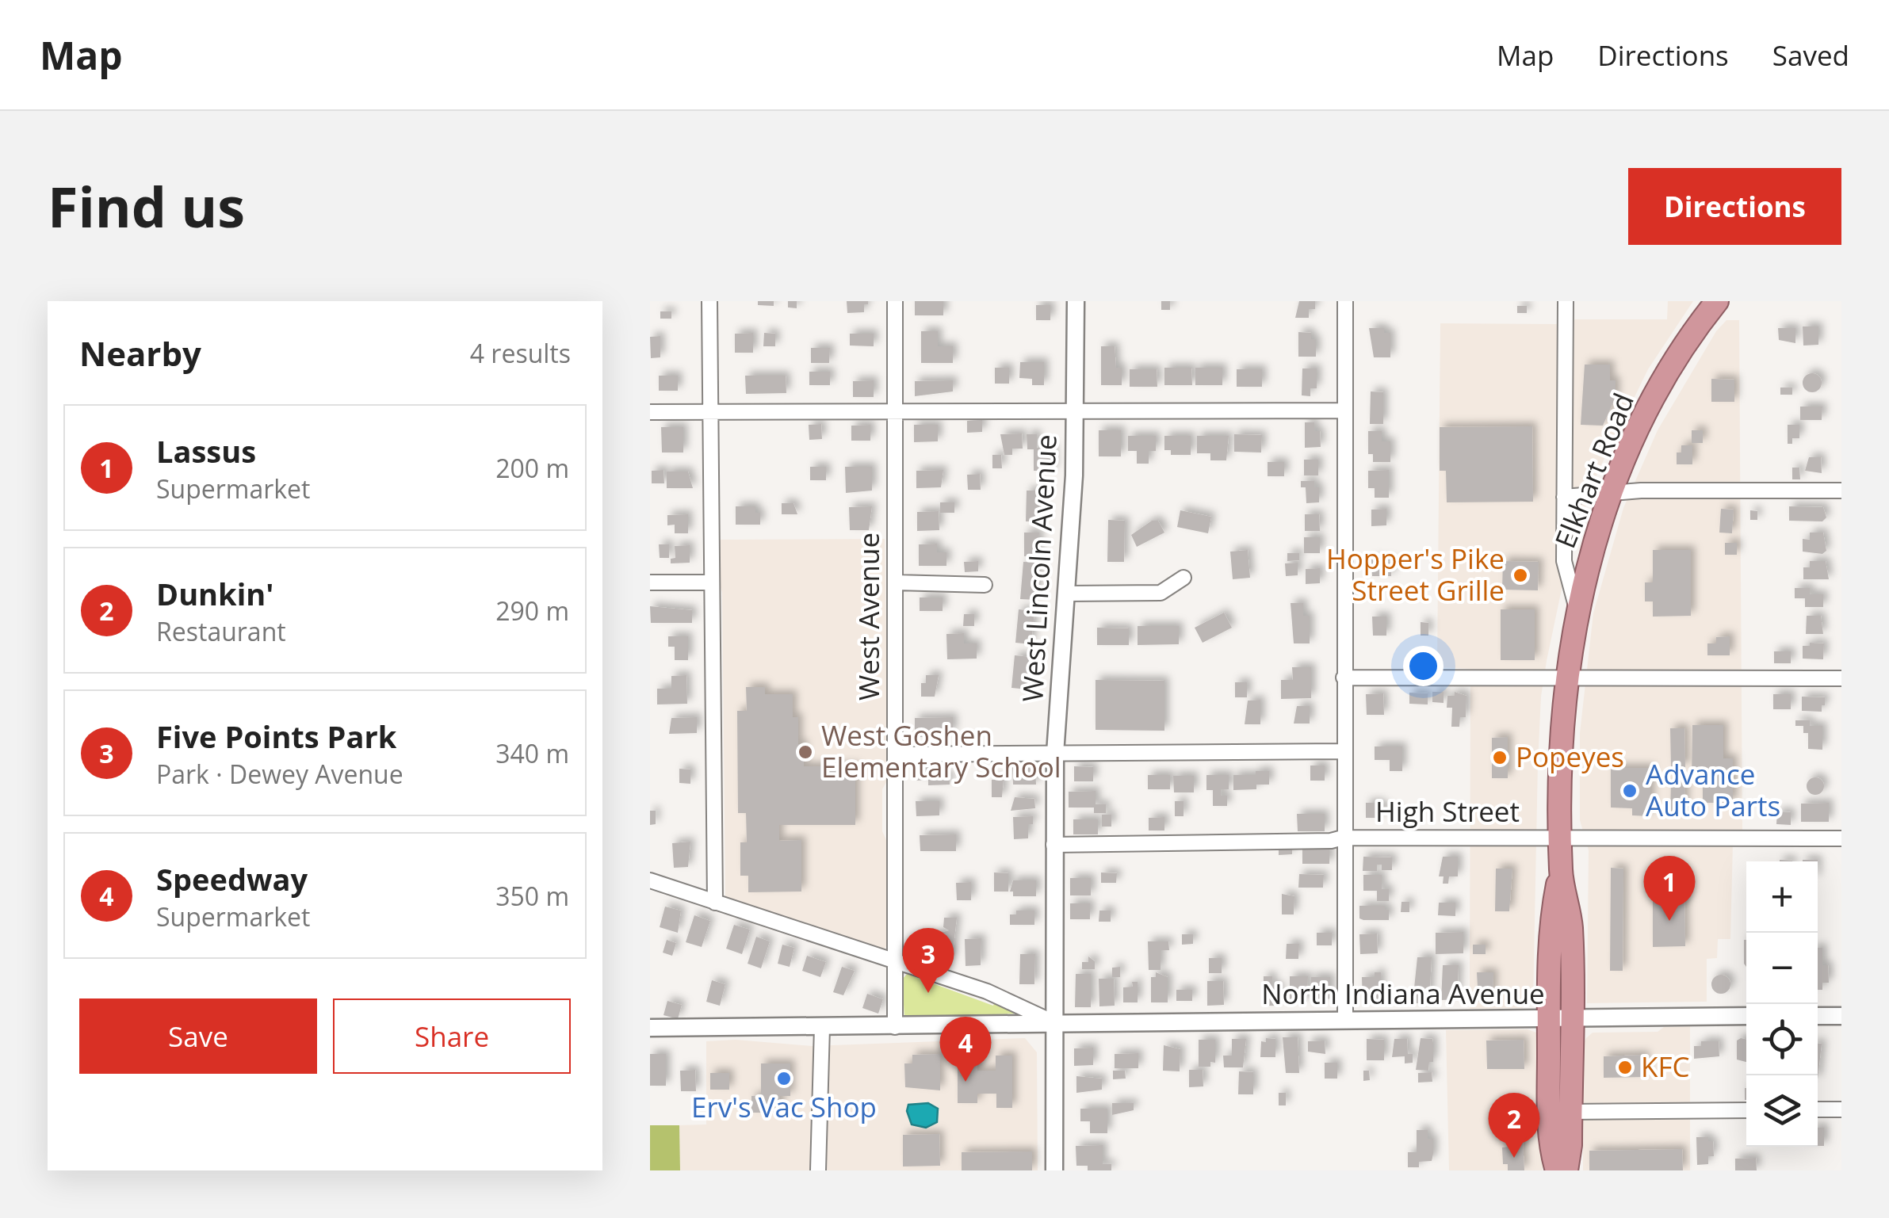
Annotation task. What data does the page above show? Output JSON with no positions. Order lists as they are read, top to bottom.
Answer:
{
  "streets": {
    "highway": ["Elkhart Road"],
    "street": [
      "West Lincoln Avenue",
      "West Avenue",
      "High Street",
      "North Indiana Avenue"
    ]
  },
  "crossings": [
    ["Elkhart Road", "High Street"],
    ["Elkhart Road", "North Indiana Avenue"],
    ["West Lincoln Avenue", "High Street"],
    ["West Lincoln Avenue", "North Indiana Avenue"],
    ["West Avenue", "North Indiana Avenue"]
  ],
  "places": [
    "Hopper's Pike Street Grille",
    "West Goshen Elementary School",
    "Popeyes",
    "Advance Auto Parts",
    "KFC",
    "Erv's Vac Shop"
  ],
  "page": {
    "header": "Map",
    "nav": ["Map", "Directions", "Saved"],
    "title": "Find us",
    "buttons": [
      "Directions",
      ["Save", "Share"]
    ],
    "heading": ["Nearby", "4 results"],
    "list": [
      {
        "mark": "1",
        "name": "Lassus",
        "note": "Supermarket",
        "value": "200 m"
      },
      {
        "mark": "2",
        "name": "Dunkin'",
        "note": "Restaurant",
        "value": "290 m"
      },
      {
        "mark": "3",
        "name": "Five Points Park",
        "note": "Park · Dewey Avenue",
        "value": "340 m"
      },
      {
        "mark": "4",
        "name": "Speedway",
        "note": "Supermarket",
        "value": "350 m"
      }
    ],
    "pins": [
      "1",
      "3",
      "4",
      "2"
    ],
    "map_buttons": ["+", "−"]
  }
}
